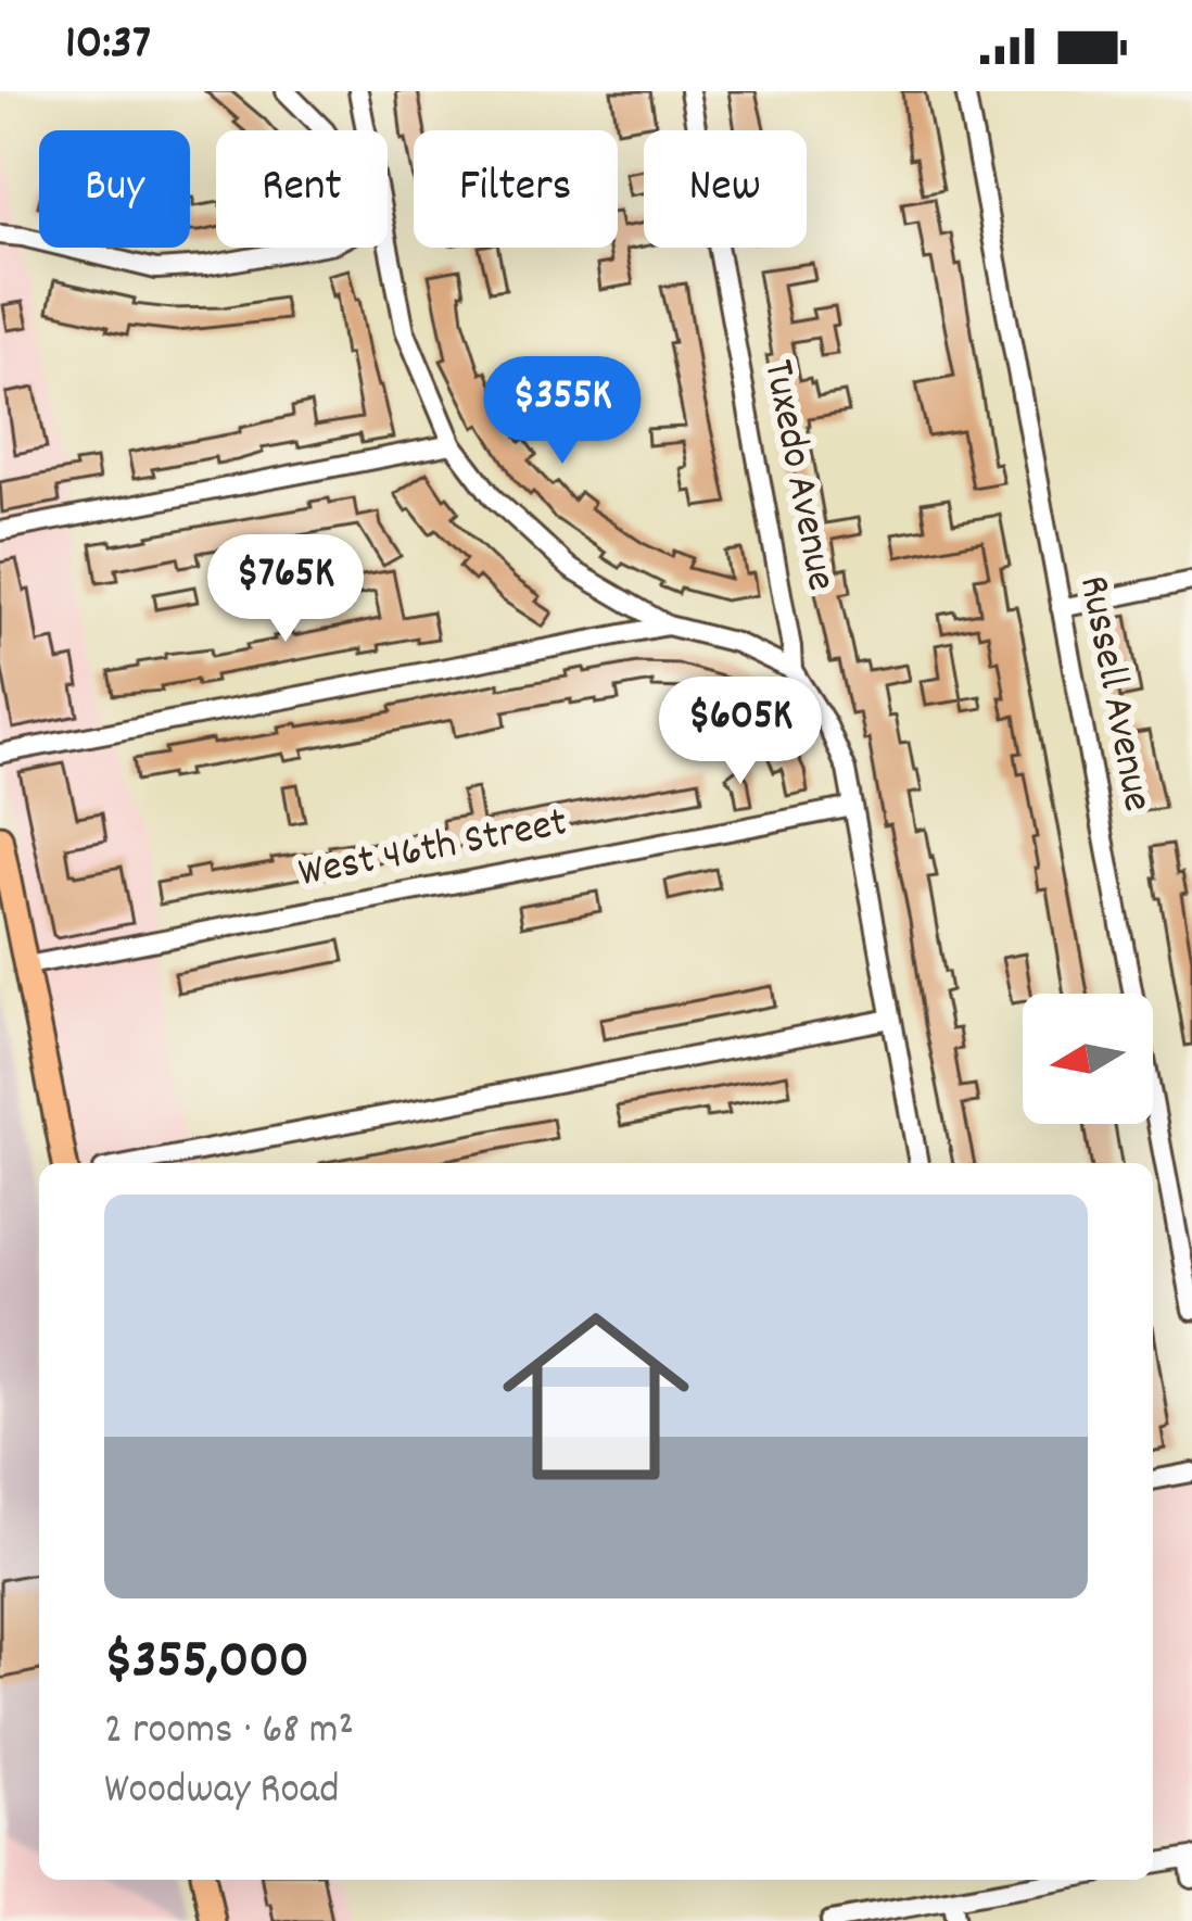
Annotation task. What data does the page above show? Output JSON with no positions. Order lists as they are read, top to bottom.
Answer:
{
  "streets": {
    "street": ["Tuxedo Avenue", "Russell Avenue", "West 46th Street"]
  },
  "crossings": [
    ["Tuxedo Avenue", "West 46th Street"]
  ],
  "north": "left",
  "page": {
    "status": "10:37",
    "chip": [
      "Buy",
      "Rent",
      "Filters",
      "New"
    ],
    "price": ["$355K", "$765K", "$605K"],
    "list": [
      {
        "name": "$355,000",
        "note": "2 rooms · 68 m² · Woodway Road"
      }
    ]
  }
}
